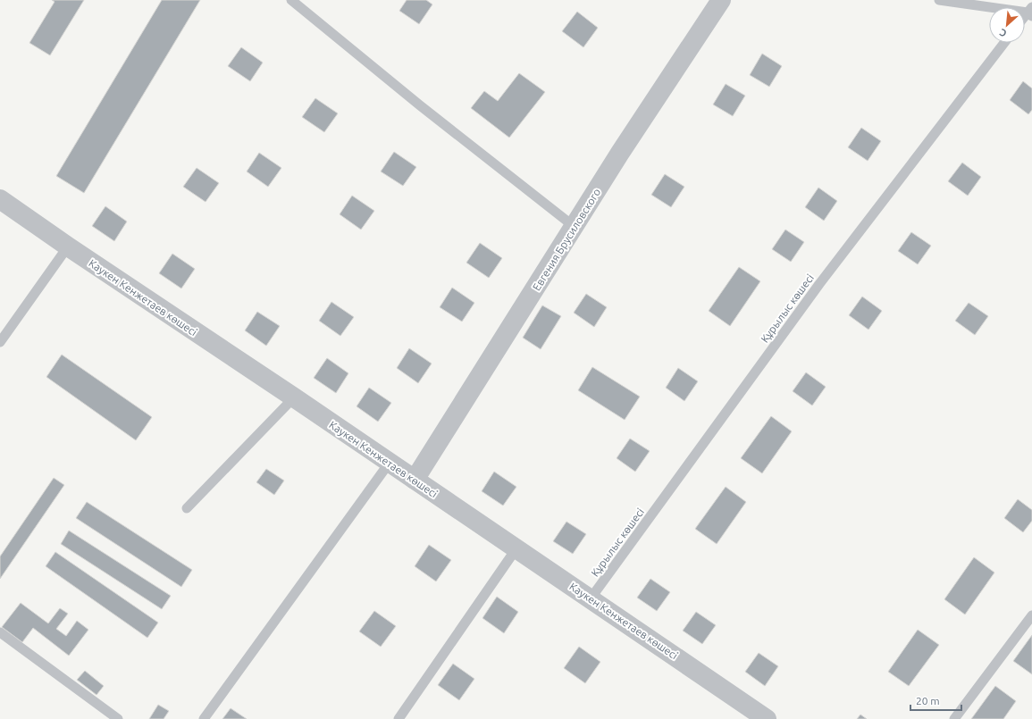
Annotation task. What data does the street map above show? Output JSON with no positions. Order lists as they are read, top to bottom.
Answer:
{
  "streets": {
    "street": ["Евгения Брусиловского", "Каукен Кенжетаев көшесі"],
    "lane": ["Құрылыс көшесі"]
  },
  "crossings": [
    ["Евгения Брусиловского", "Каукен Кенжетаев көшесі"],
    ["Каукен Кенжетаев көшесі", "Құрылыс көшесі"]
  ],
  "scale_bar": "20 m",
  "north": "bottom left"
}
